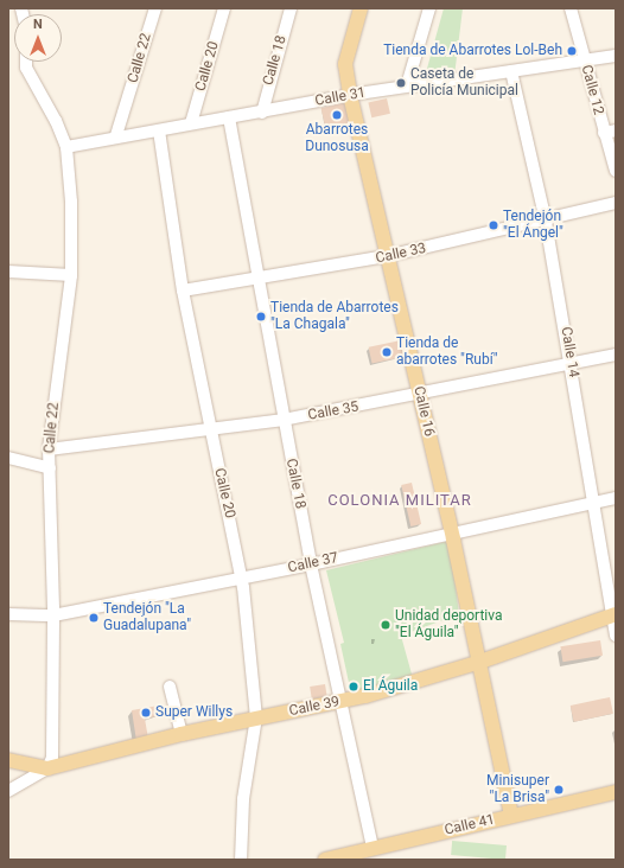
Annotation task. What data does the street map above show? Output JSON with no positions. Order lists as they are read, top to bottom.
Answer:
{
  "streets": {
    "main road": ["Calle 16", "Calle 39", "Calle 41"],
    "street": [
      "Calle 22",
      "Calle 18",
      "Calle 20",
      "Calle 12",
      "Calle 31",
      "Calle 33",
      "Calle 14",
      "Calle 35",
      "Calle 37"
    ]
  },
  "crossings": [
    ["Calle 22", "Calle 31"],
    ["Calle 22", "Calle 35"],
    ["Calle 22", "Calle 37"],
    ["Calle 22", "Calle 39"],
    ["Calle 18", "Calle 31"],
    ["Calle 18", "Calle 33"],
    ["Calle 18", "Calle 35"],
    ["Calle 18", "Calle 37"],
    ["Calle 18", "Calle 39"],
    ["Calle 18", "Calle 41"],
    ["Calle 20", "Calle 31"],
    ["Calle 20", "Calle 33"],
    ["Calle 20", "Calle 35"],
    ["Calle 20", "Calle 37"],
    ["Calle 20", "Calle 39"],
    ["Calle 12", "Calle 31"],
    ["Calle 31", "Calle 14"],
    ["Calle 31", "Calle 16"],
    ["Calle 33", "Calle 14"],
    ["Calle 33", "Calle 16"],
    ["Calle 14", "Calle 35"],
    ["Calle 14", "Calle 37"],
    ["Calle 14", "Calle 39"],
    ["Calle 35", "Calle 16"],
    ["Calle 16", "Calle 37"],
    ["Calle 16", "Calle 39"],
    ["Calle 16", "Calle 41"]
  ],
  "districts": ["COLONIA MILITAR"],
  "places": [
    "Tienda de Abarrotes Lol-Beh",
    "Caseta de Policía Municipal",
    "Abarrotes Dunosusa",
    "Tendejón \"El Ángel\"",
    "Tienda de Abarrotes \"La Chagala\"",
    "Tienda de abarrotes \"Rubí\"",
    "Tendejón \"La Guadalupana\"",
    "Unidad deportiva \"El Águila\"",
    "El Águila",
    "Super Willys",
    "Minisuper \"La Brisa\""
  ],
  "north": "top"
}
